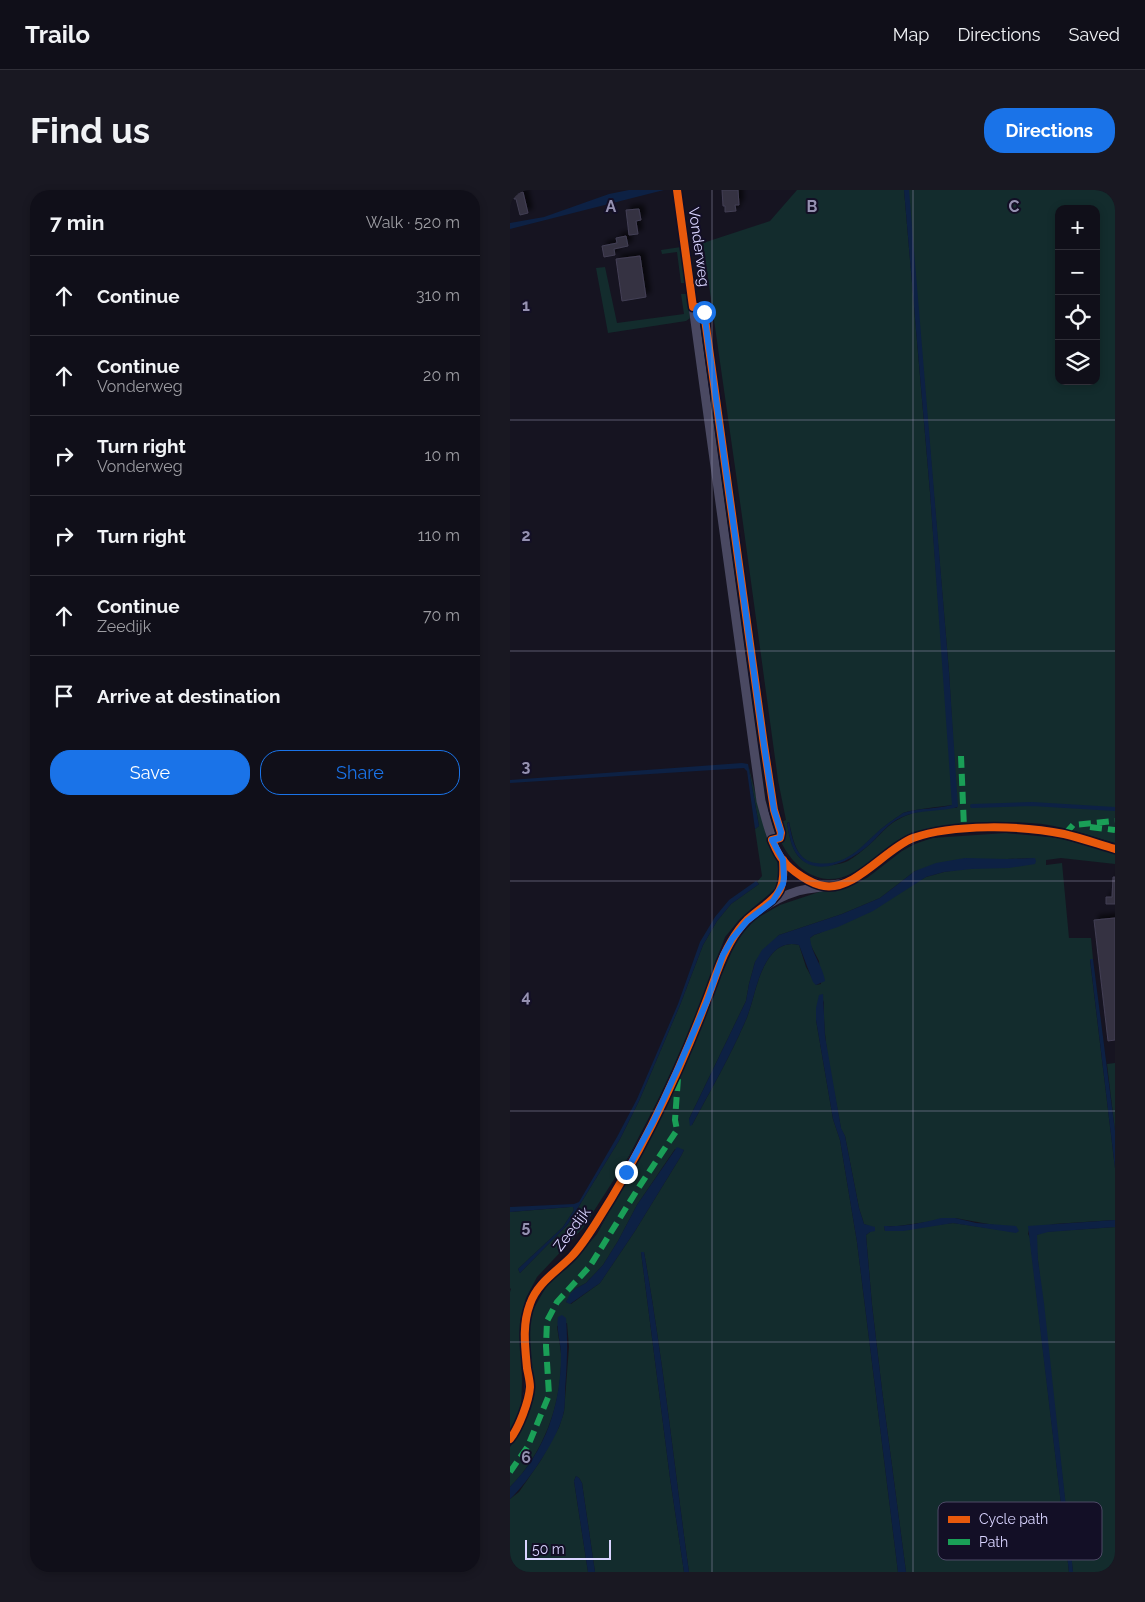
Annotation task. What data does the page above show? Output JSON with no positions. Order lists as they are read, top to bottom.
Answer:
{
  "streets": {
    "street": ["Vonderweg", "Zeedijk"]
  },
  "crossings": [
    ["Vonderweg", "Zeedijk"]
  ],
  "legend": ["Cycle path", "Path"],
  "scale_bar": "50 m",
  "page": {
    "header": "Trailo",
    "nav": ["Map", "Directions", "Saved"],
    "buttons": [
      "Directions",
      ["Save", "Share"]
    ],
    "title": "Find us",
    "heading": ["7 min", "Walk · 520 m"],
    "map_buttons": ["+", "−"],
    "list": [
      ["Continue", "310 m"],
      ["Continue", "Vonderweg", "20 m"],
      ["Turn right", "Vonderweg", "10 m"],
      ["Turn right", "110 m"],
      ["Continue", "Zeedijk", "70 m"],
      "Arrive at destination"
    ],
    "scale": "50 m"
  },
  "grid": {
    "columns": ["A", "B", "C"],
    "rows": [
      "1",
      "2",
      "3",
      "4",
      "5",
      "6"
    ]
  }
}
